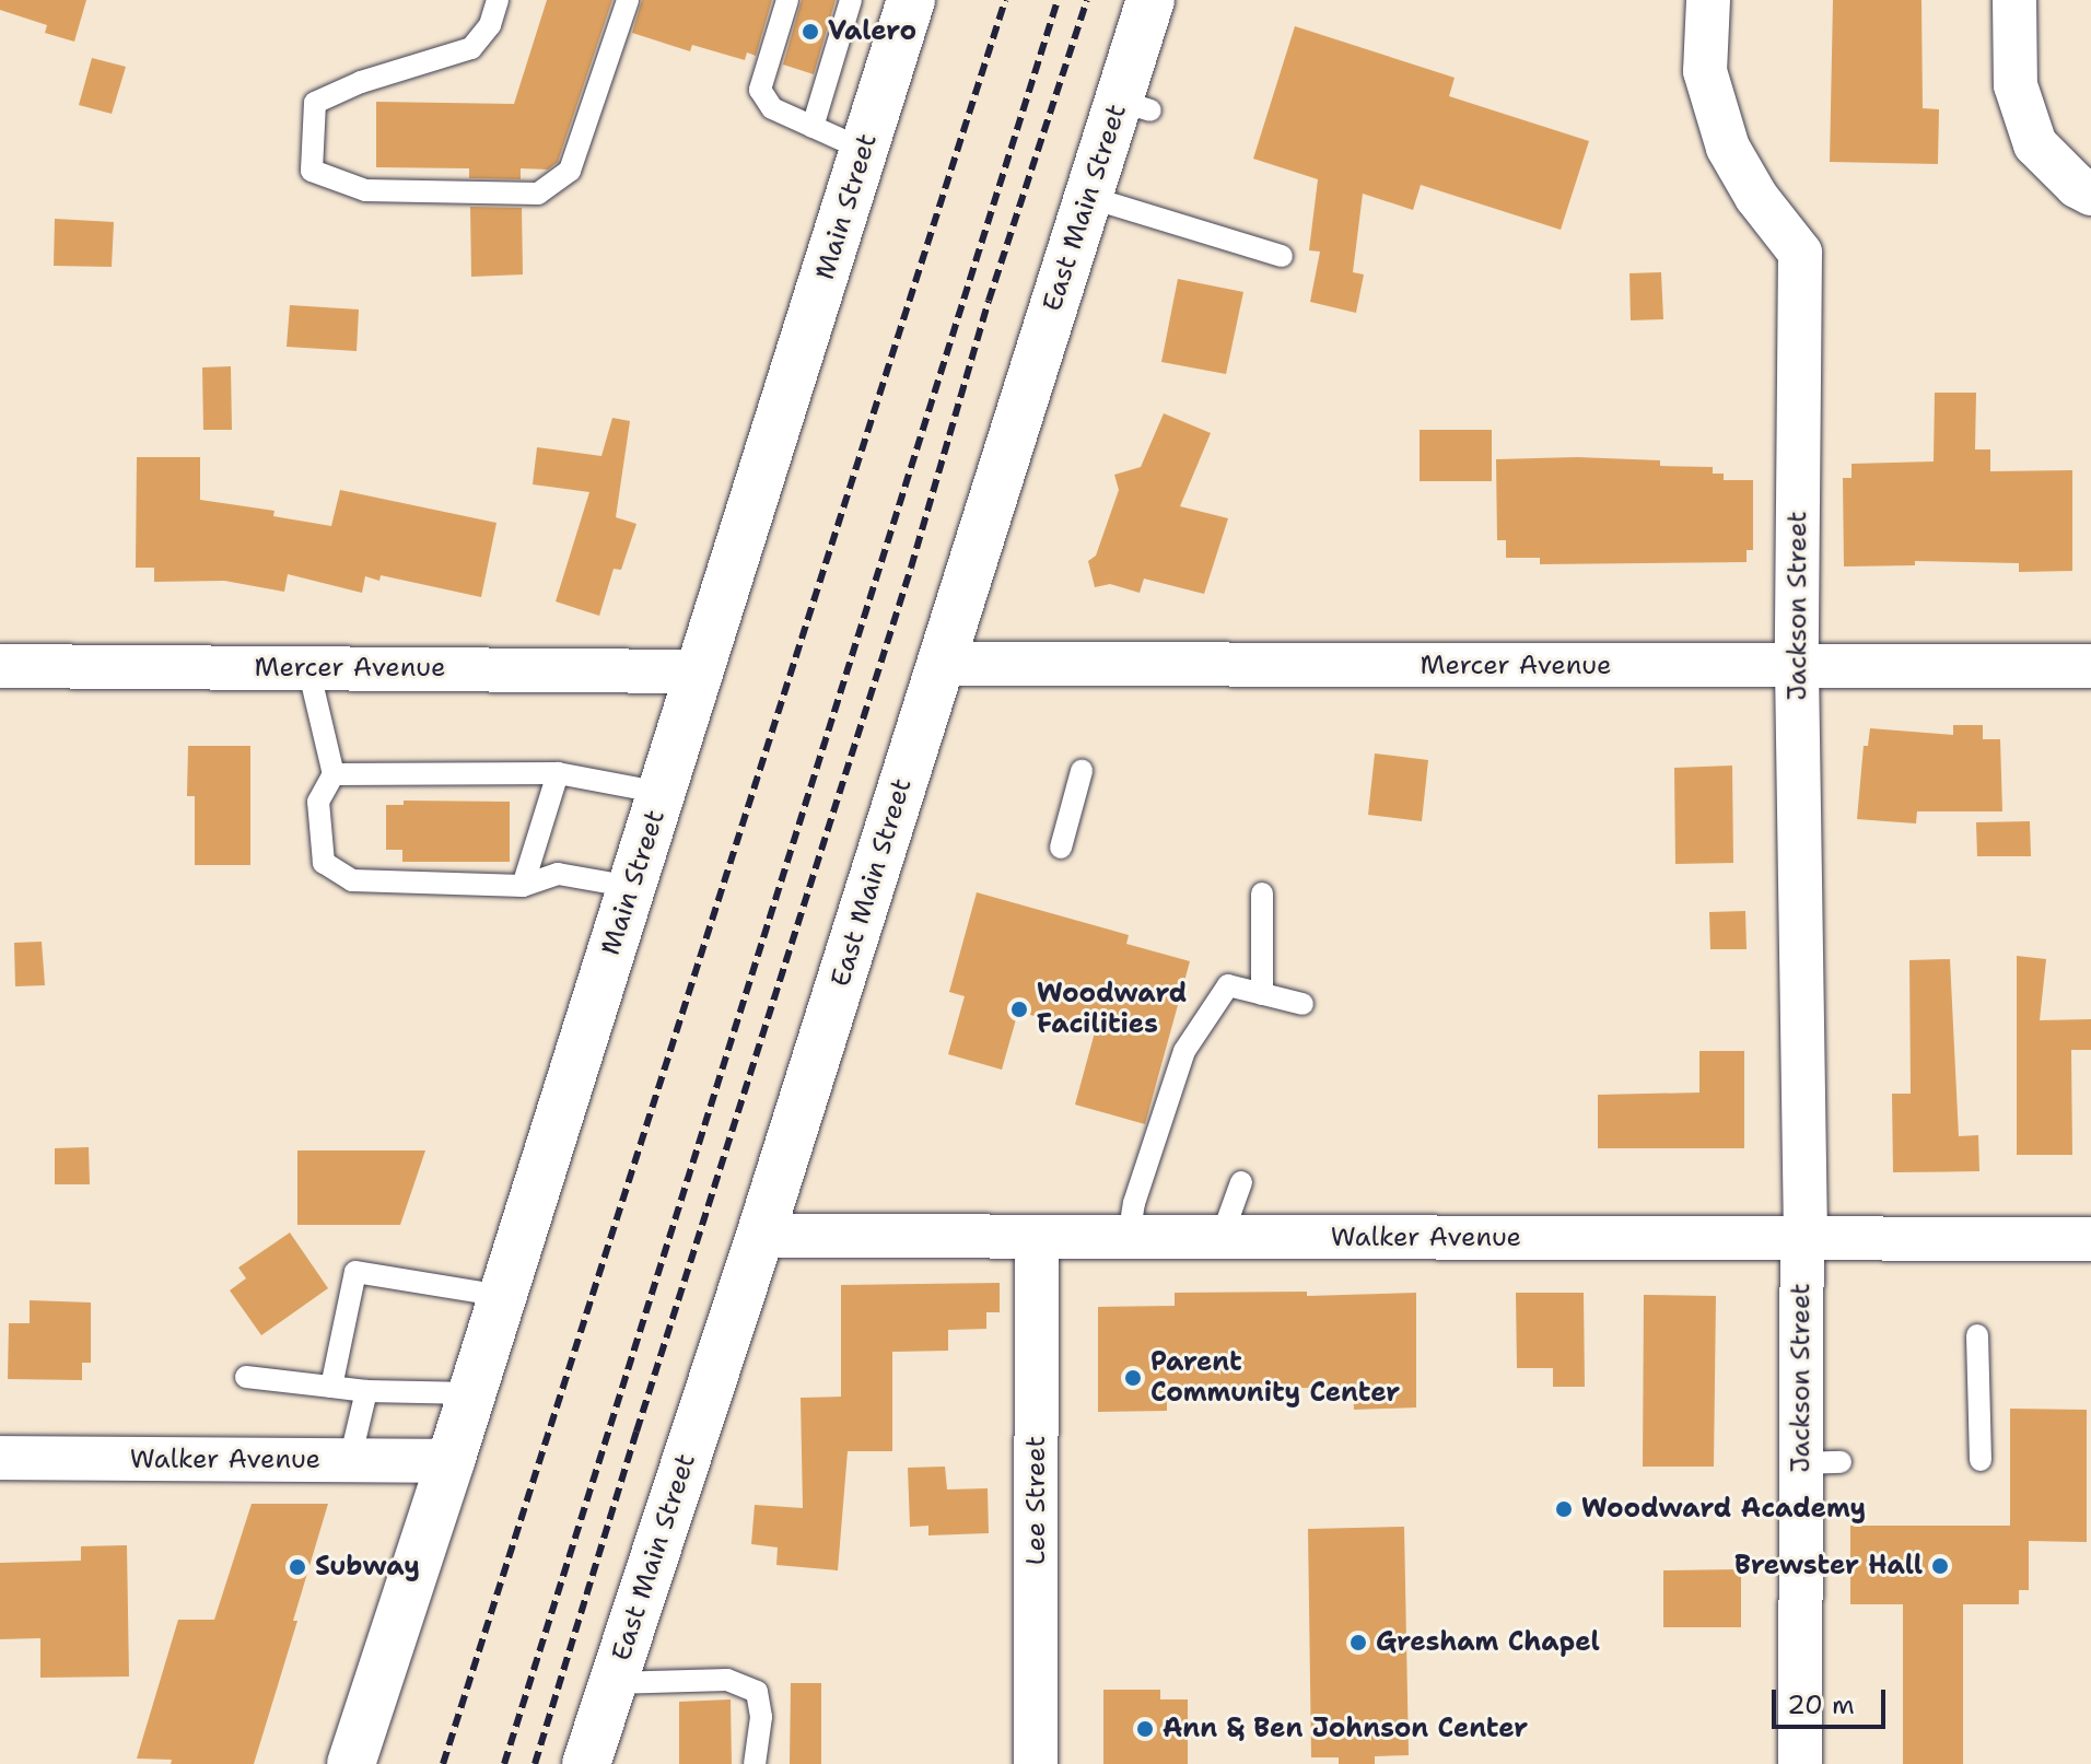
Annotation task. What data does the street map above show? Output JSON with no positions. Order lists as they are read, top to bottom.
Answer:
{
  "streets": {
    "main road": ["Main Street", "East Main Street"],
    "street": [
      "Jackson Street",
      "Mercer Avenue",
      "Walker Avenue",
      "Lee Street"
    ]
  },
  "crossings": [
    ["Main Street", "Mercer Avenue"],
    ["Main Street", "Walker Avenue"],
    ["East Main Street", "Mercer Avenue"],
    ["East Main Street", "Walker Avenue"],
    ["Jackson Street", "Mercer Avenue"],
    ["Jackson Street", "Walker Avenue"],
    ["Walker Avenue", "Lee Street"]
  ],
  "places": [
    "Valero",
    "Woodward Facilities",
    "Parent Community Center",
    "Woodward Academy",
    "Brewster Hall",
    "Subway",
    "Gresham Chapel",
    "Ann & Ben Johnson Center"
  ],
  "scale_bar": "20 m"
}
